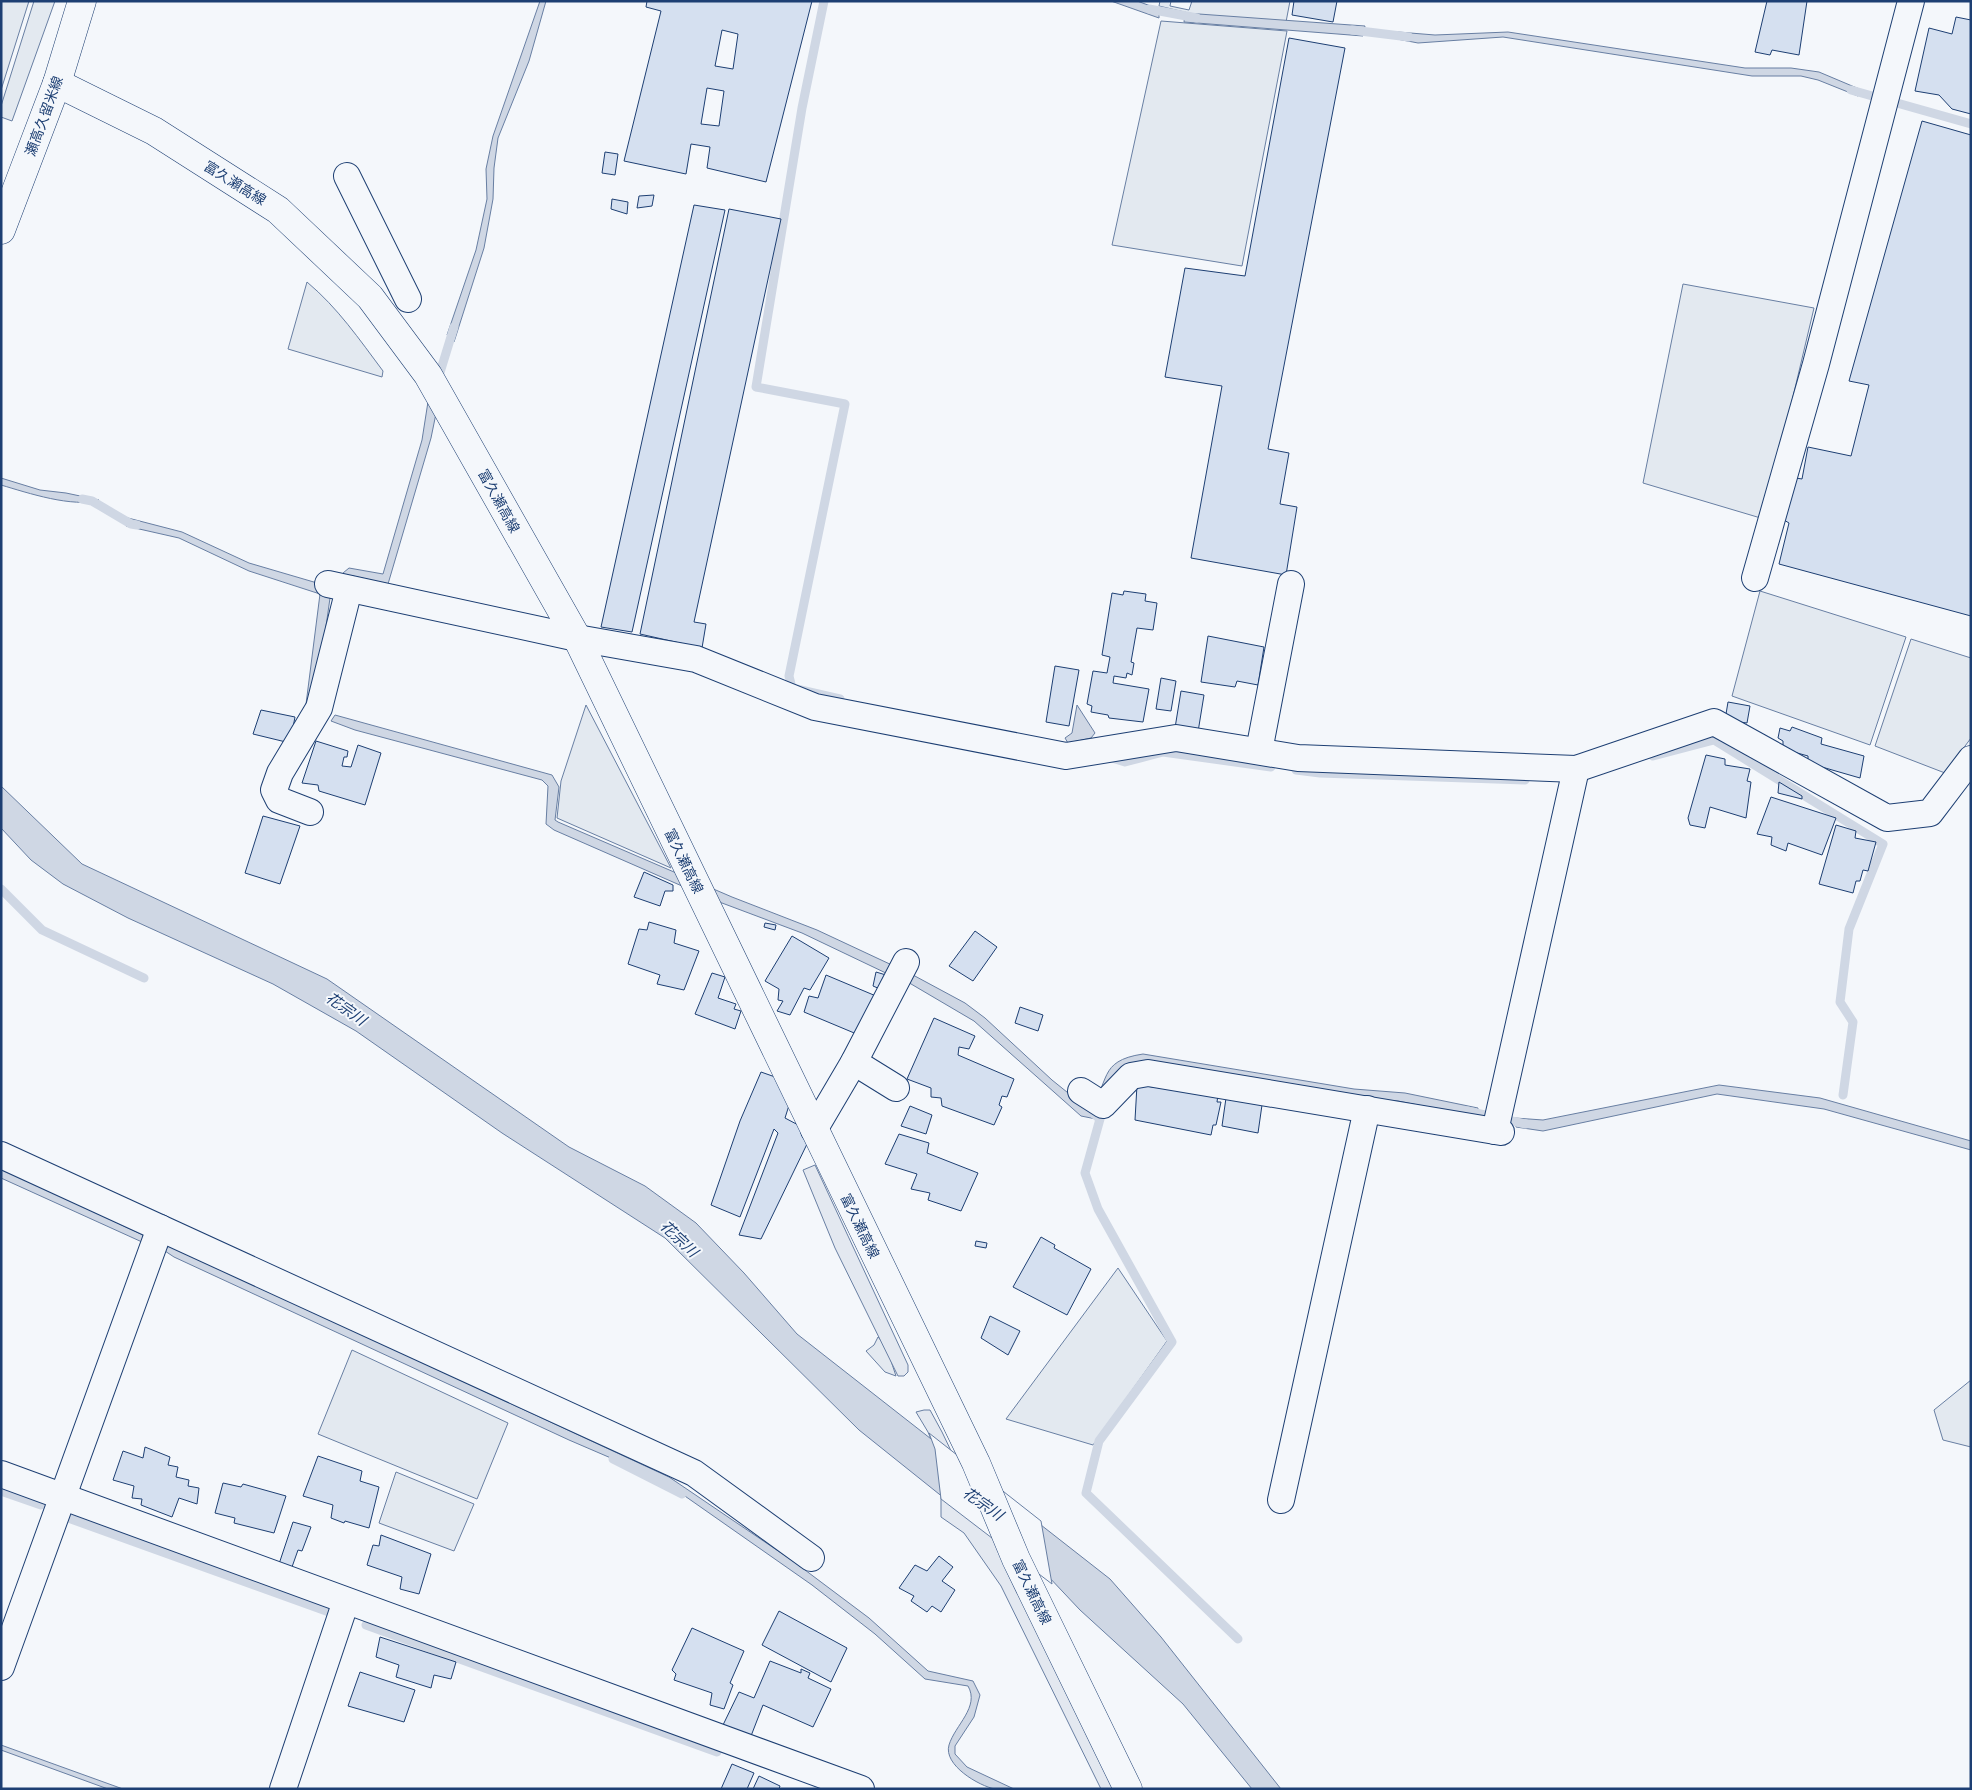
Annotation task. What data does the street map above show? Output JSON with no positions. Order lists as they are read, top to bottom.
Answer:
{
  "streets": {
    "main road": ["瀬高久留米線", "富久瀬高線"]
  },
  "crossings": [
    ["瀬高久留米線", "富久瀬高線"]
  ],
  "water": ["花宗川"]
}
